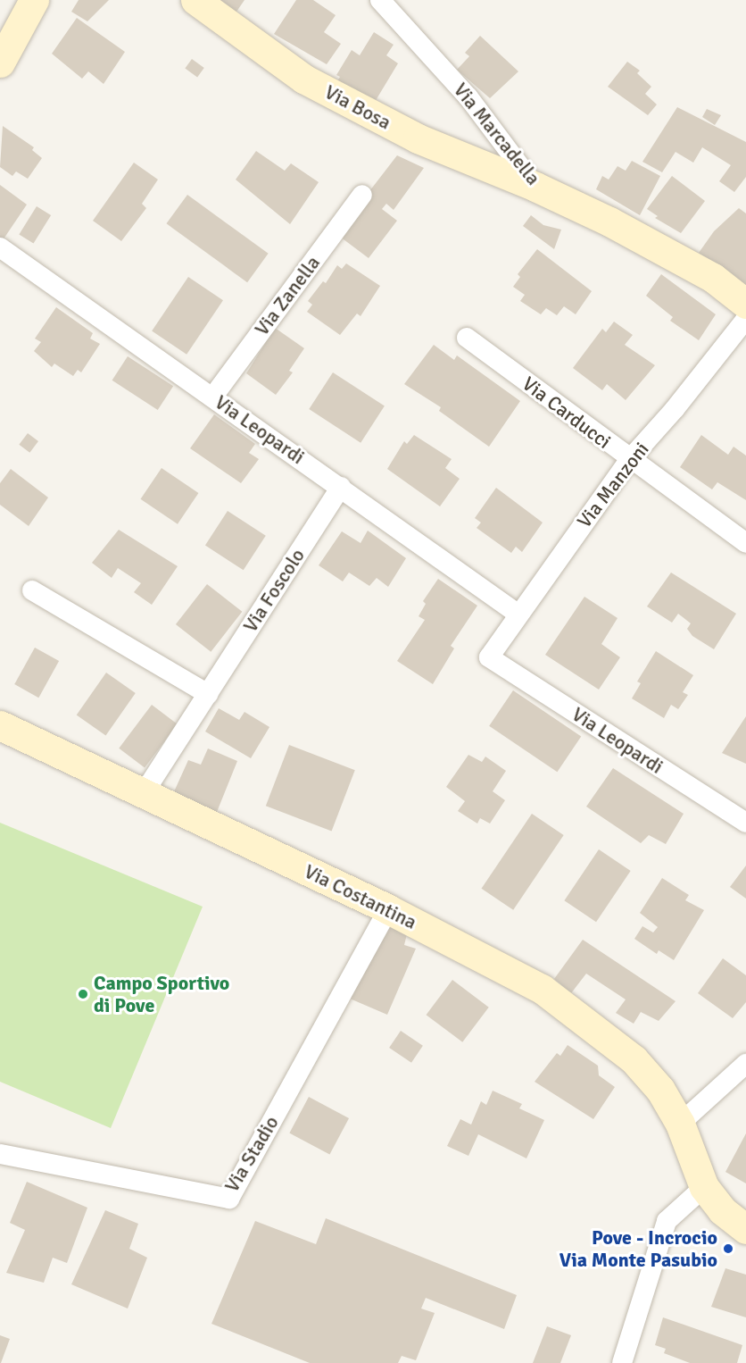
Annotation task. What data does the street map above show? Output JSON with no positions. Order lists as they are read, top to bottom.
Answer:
{
  "streets": {
    "street": [
      "Via Bosa",
      "Via Marcadella",
      "Via Zanella",
      "Via Carducci",
      "Via Leopardi",
      "Via Manzoni",
      "Via Foscolo",
      "Via Costantina",
      "Via Stadio"
    ]
  },
  "crossings": [
    ["Via Bosa", "Via Marcadella"],
    ["Via Zanella", "Via Leopardi"],
    ["Via Carducci", "Via Manzoni"],
    ["Via Leopardi", "Via Manzoni"],
    ["Via Leopardi", "Via Foscolo"],
    ["Via Foscolo", "Via Costantina"],
    ["Via Costantina", "Via Stadio"]
  ],
  "places": ["Campo Sportivo di Pove", "Pove - Incrocio Via Monte Pasubio"]
}
